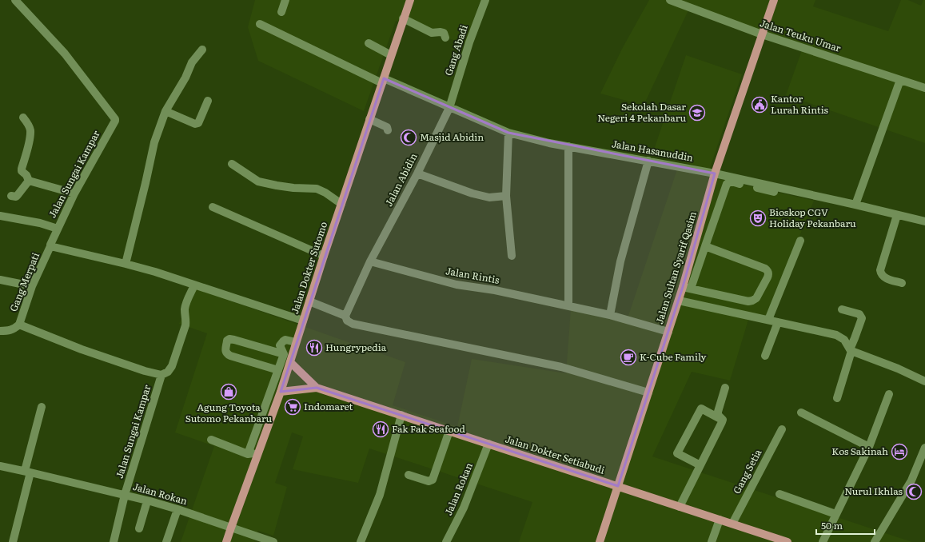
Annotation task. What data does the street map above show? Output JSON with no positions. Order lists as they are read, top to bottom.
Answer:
{
  "streets": {
    "main road": ["Jalan Dokter Sutomo", "Jalan Sultan Syarif Qasim", "Jalan Dokter Setiabudi"],
    "street": [
      "Jalan Teuku Umar",
      "Gang Abadi",
      "Jalan Hasanuddin",
      "Jalan Sungai Kampar",
      "Jalan Abidin",
      "Jalan Rintis",
      "Gang Merpati",
      "Gang Setia",
      "Jalan Rokan"
    ]
  },
  "crossings": [
    ["Jalan Teuku Umar", "Jalan Sultan Syarif Qasim"],
    ["Gang Abadi", "Jalan Hasanuddin"],
    ["Gang Abadi", "Jalan Abidin"],
    ["Jalan Hasanuddin", "Jalan Abidin"],
    ["Jalan Hasanuddin", "Jalan Dokter Sutomo"],
    ["Jalan Hasanuddin", "Jalan Sultan Syarif Qasim"],
    ["Jalan Sungai Kampar", "Gang Merpati"],
    ["Jalan Sungai Kampar", "Jalan Rokan"],
    ["Jalan Abidin", "Jalan Rintis"],
    ["Jalan Dokter Sutomo", "Jalan Dokter Setiabudi"],
    ["Jalan Dokter Sutomo", "Jalan Rokan"],
    ["Jalan Sultan Syarif Qasim", "Jalan Rintis"],
    ["Jalan Sultan Syarif Qasim", "Jalan Dokter Setiabudi"],
    ["Jalan Dokter Setiabudi", "Gang Setia"],
    ["Jalan Dokter Setiabudi", "Jalan Rokan"]
  ],
  "places": {
    "public building": ["Kantor Lurah Rintis"],
    "school or university": ["Sekolah Dasar Negeri 4 Pekanbaru"],
    "mosque": ["Masjid Abidin", "Nurul Ikhlas"],
    "theatre": ["Bioskop CGV Holiday Pekanbaru"],
    "restaurant": ["Hungrypedia", "Fak Fak Seafood"],
    "cafe": ["K-Cube Family"],
    "shop": ["Agung Toyota Sutomo Pekanbaru"],
    "supermarket": ["Indomaret"],
    "hotel": ["Kos Sakinah"]
  },
  "scale_bar": "50 m"
}
